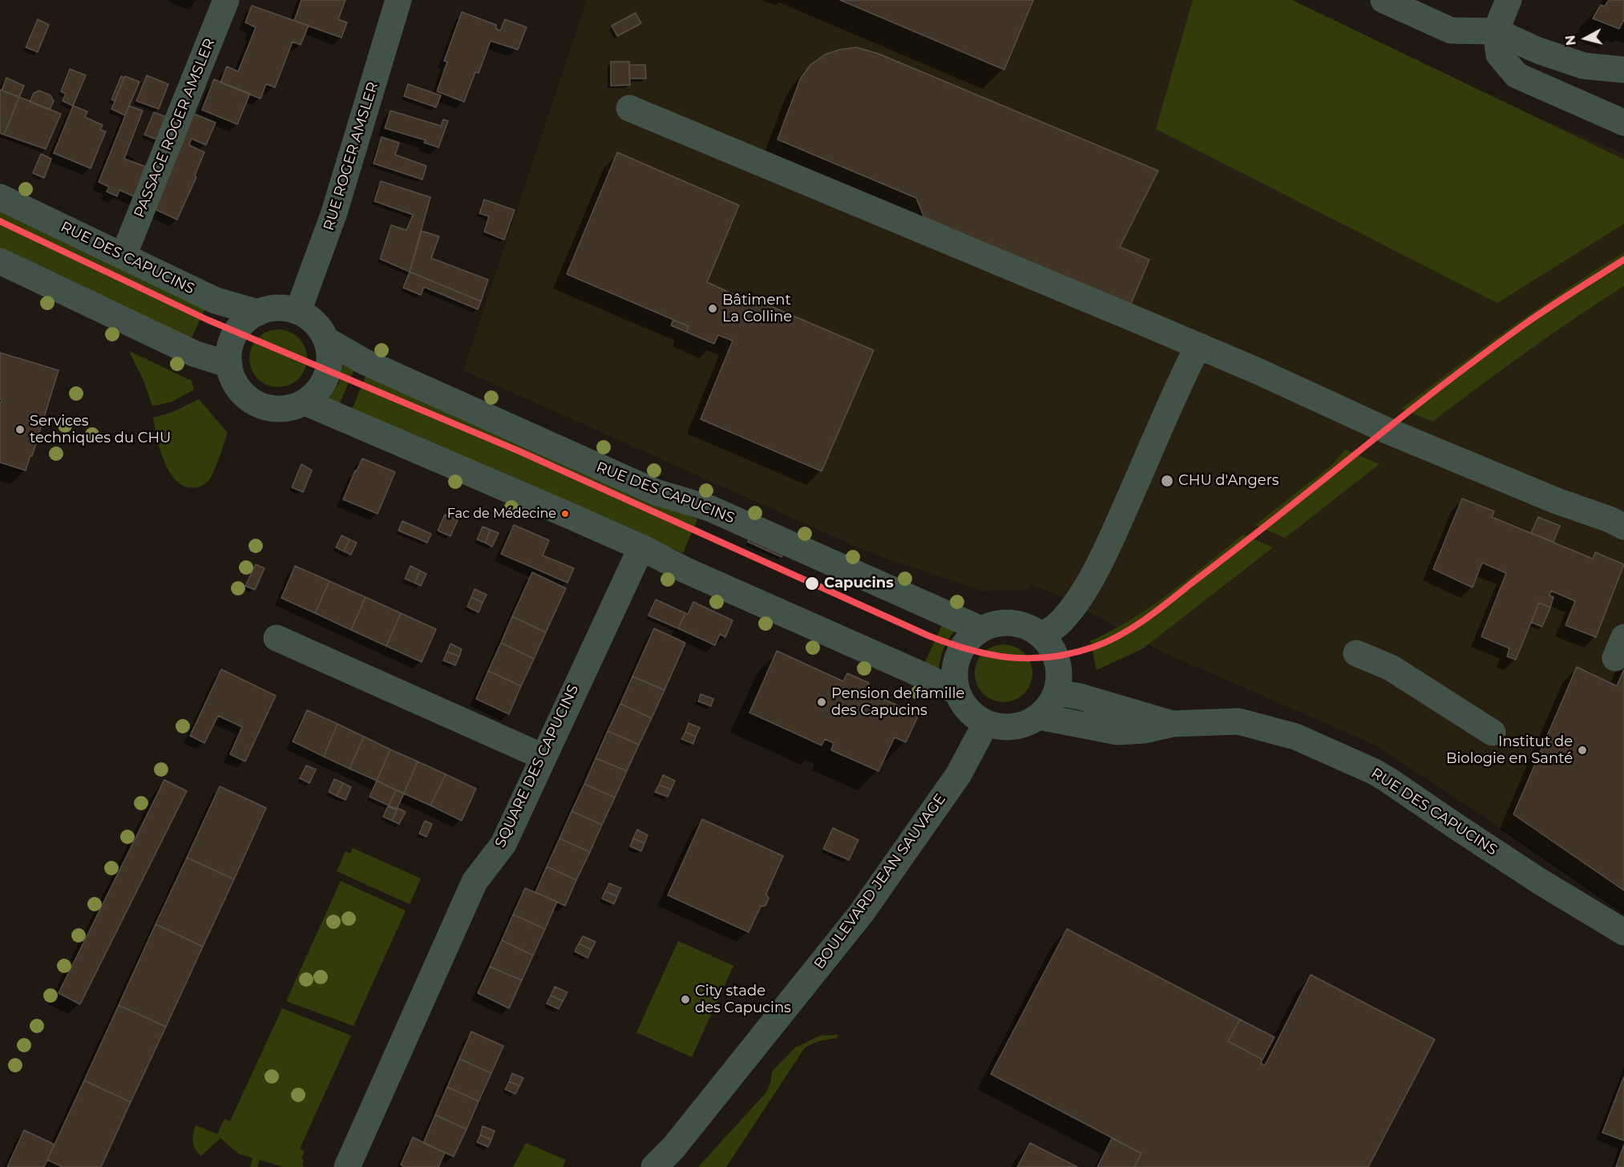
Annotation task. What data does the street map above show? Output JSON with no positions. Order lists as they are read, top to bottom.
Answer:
{
  "streets": {
    "street": [
      "PASSAGE ROGER AMSLER",
      "RUE ROGER AMSLER",
      "RUE DES CAPUCINS",
      "SQUARE DES CAPUCINS",
      "BOULEVARD JEAN SAUVAGE"
    ]
  },
  "crossings": [
    ["PASSAGE ROGER AMSLER", "RUE DES CAPUCINS"],
    ["RUE ROGER AMSLER", "RUE DES CAPUCINS"],
    ["RUE DES CAPUCINS", "BOULEVARD JEAN SAUVAGE"]
  ],
  "places": [
    "Bâtiment La Colline",
    "Services techniques du CHU",
    "CHU d'Angers",
    "Fac de Médecine",
    "Capucins",
    "Pension de famille des Capucins",
    "Institut de Biologie en Santé",
    "City stade des Capucins"
  ],
  "north": "left"
}
